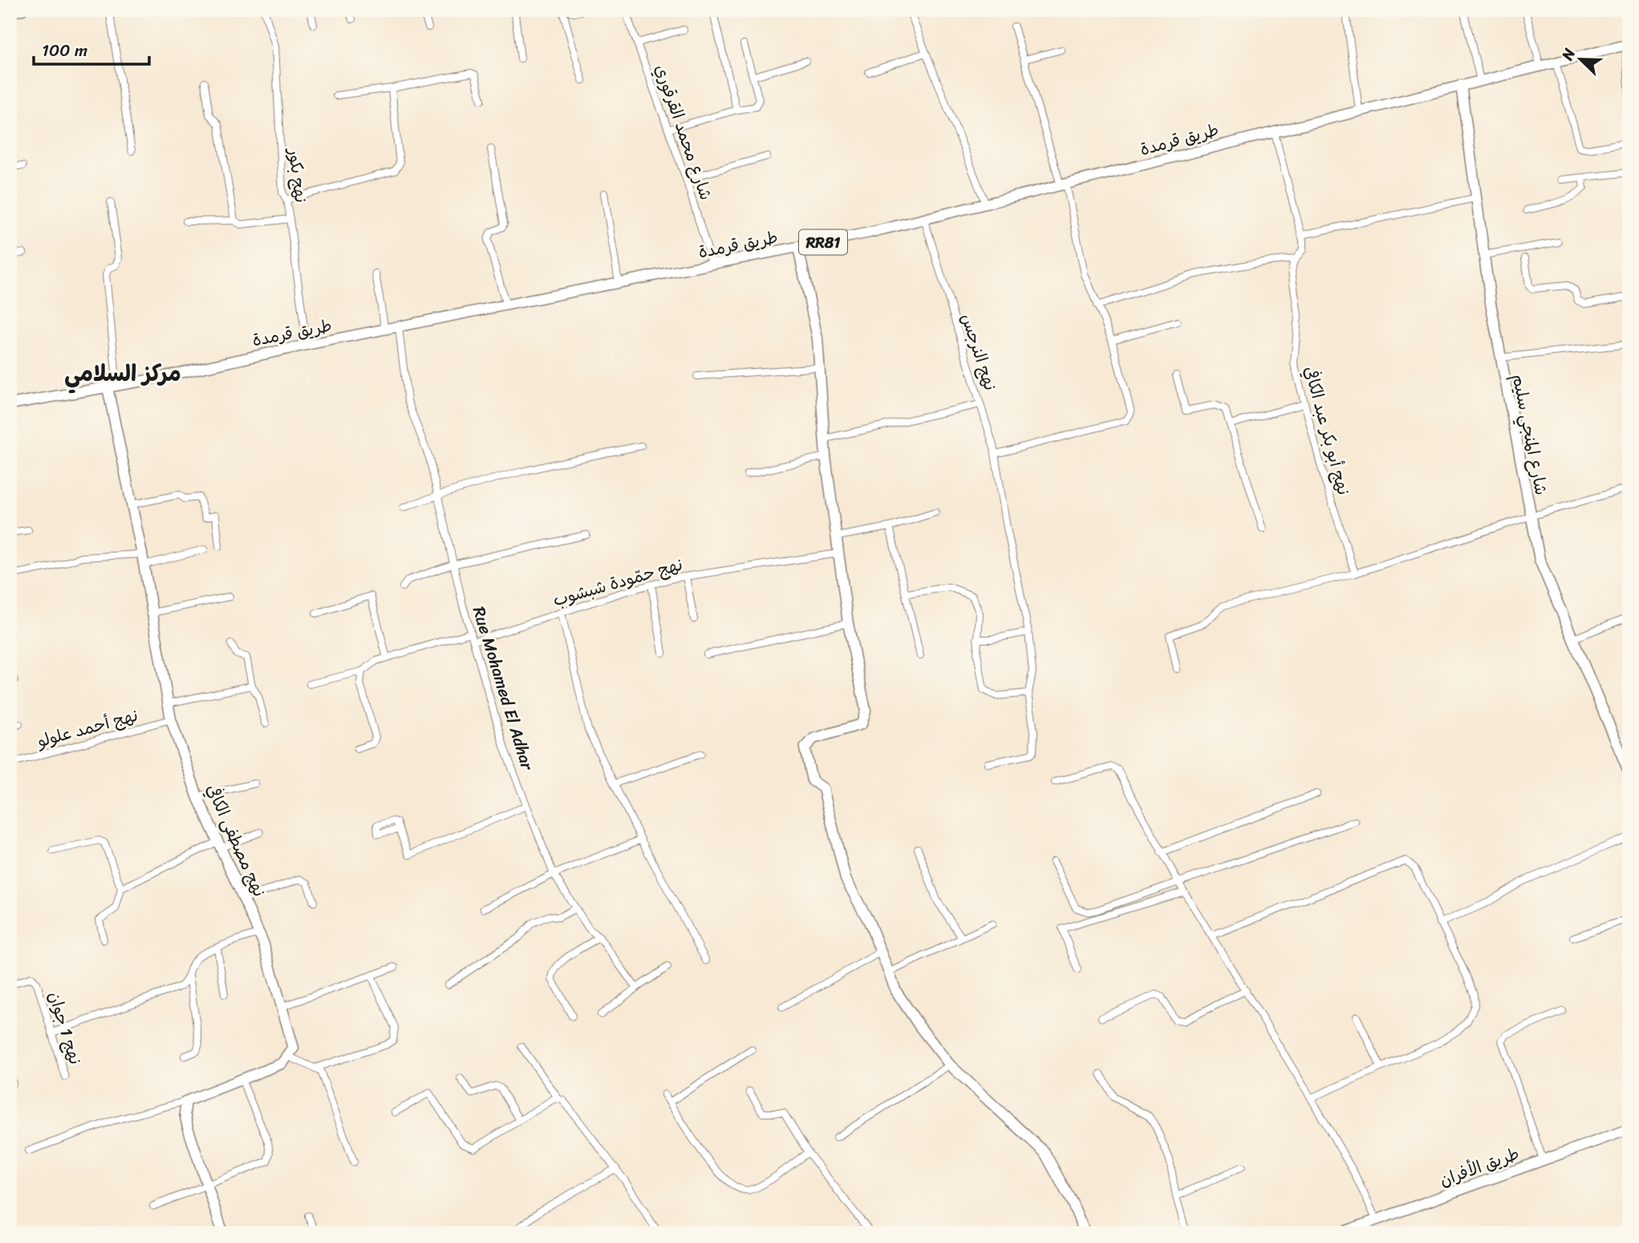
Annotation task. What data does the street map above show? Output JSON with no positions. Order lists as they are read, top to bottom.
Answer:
{
  "streets": {
    "street": [
      "شارع محمد القرقوري",
      "طريق قرمدة",
      "نهج بكور",
      "RR81",
      "نهج النرجس",
      "نهج أبو بكر عبد الكافي",
      "شارع المنجي سليم",
      "نهج حمّودة شبشوب",
      "Rue Mohamed El Adhar",
      "نهج أحمد علولو",
      "نهج مصطفى الكافي",
      "نهج 1 جوان",
      "طريق الأفران"
    ]
  },
  "crossings": [
    ["شارع محمد القرقوري", "طريق قرمدة"],
    ["طريق قرمدة", "نهج بكور"],
    ["طريق قرمدة", "نهج النرجس"],
    ["طريق قرمدة", "نهج أبو بكر عبد الكافي"],
    ["طريق قرمدة", "شارع المنجي سليم"],
    ["طريق قرمدة", "Rue Mohamed El Adhar"],
    ["طريق قرمدة", "نهج مصطفى الكافي"],
    ["نهج حمّودة شبشوب", "Rue Mohamed El Adhar"],
    ["نهج أحمد علولو", "نهج مصطفى الكافي"]
  ],
  "districts": ["مركز السلامي"],
  "scale_bar": "100 m",
  "north": "top left"
}
